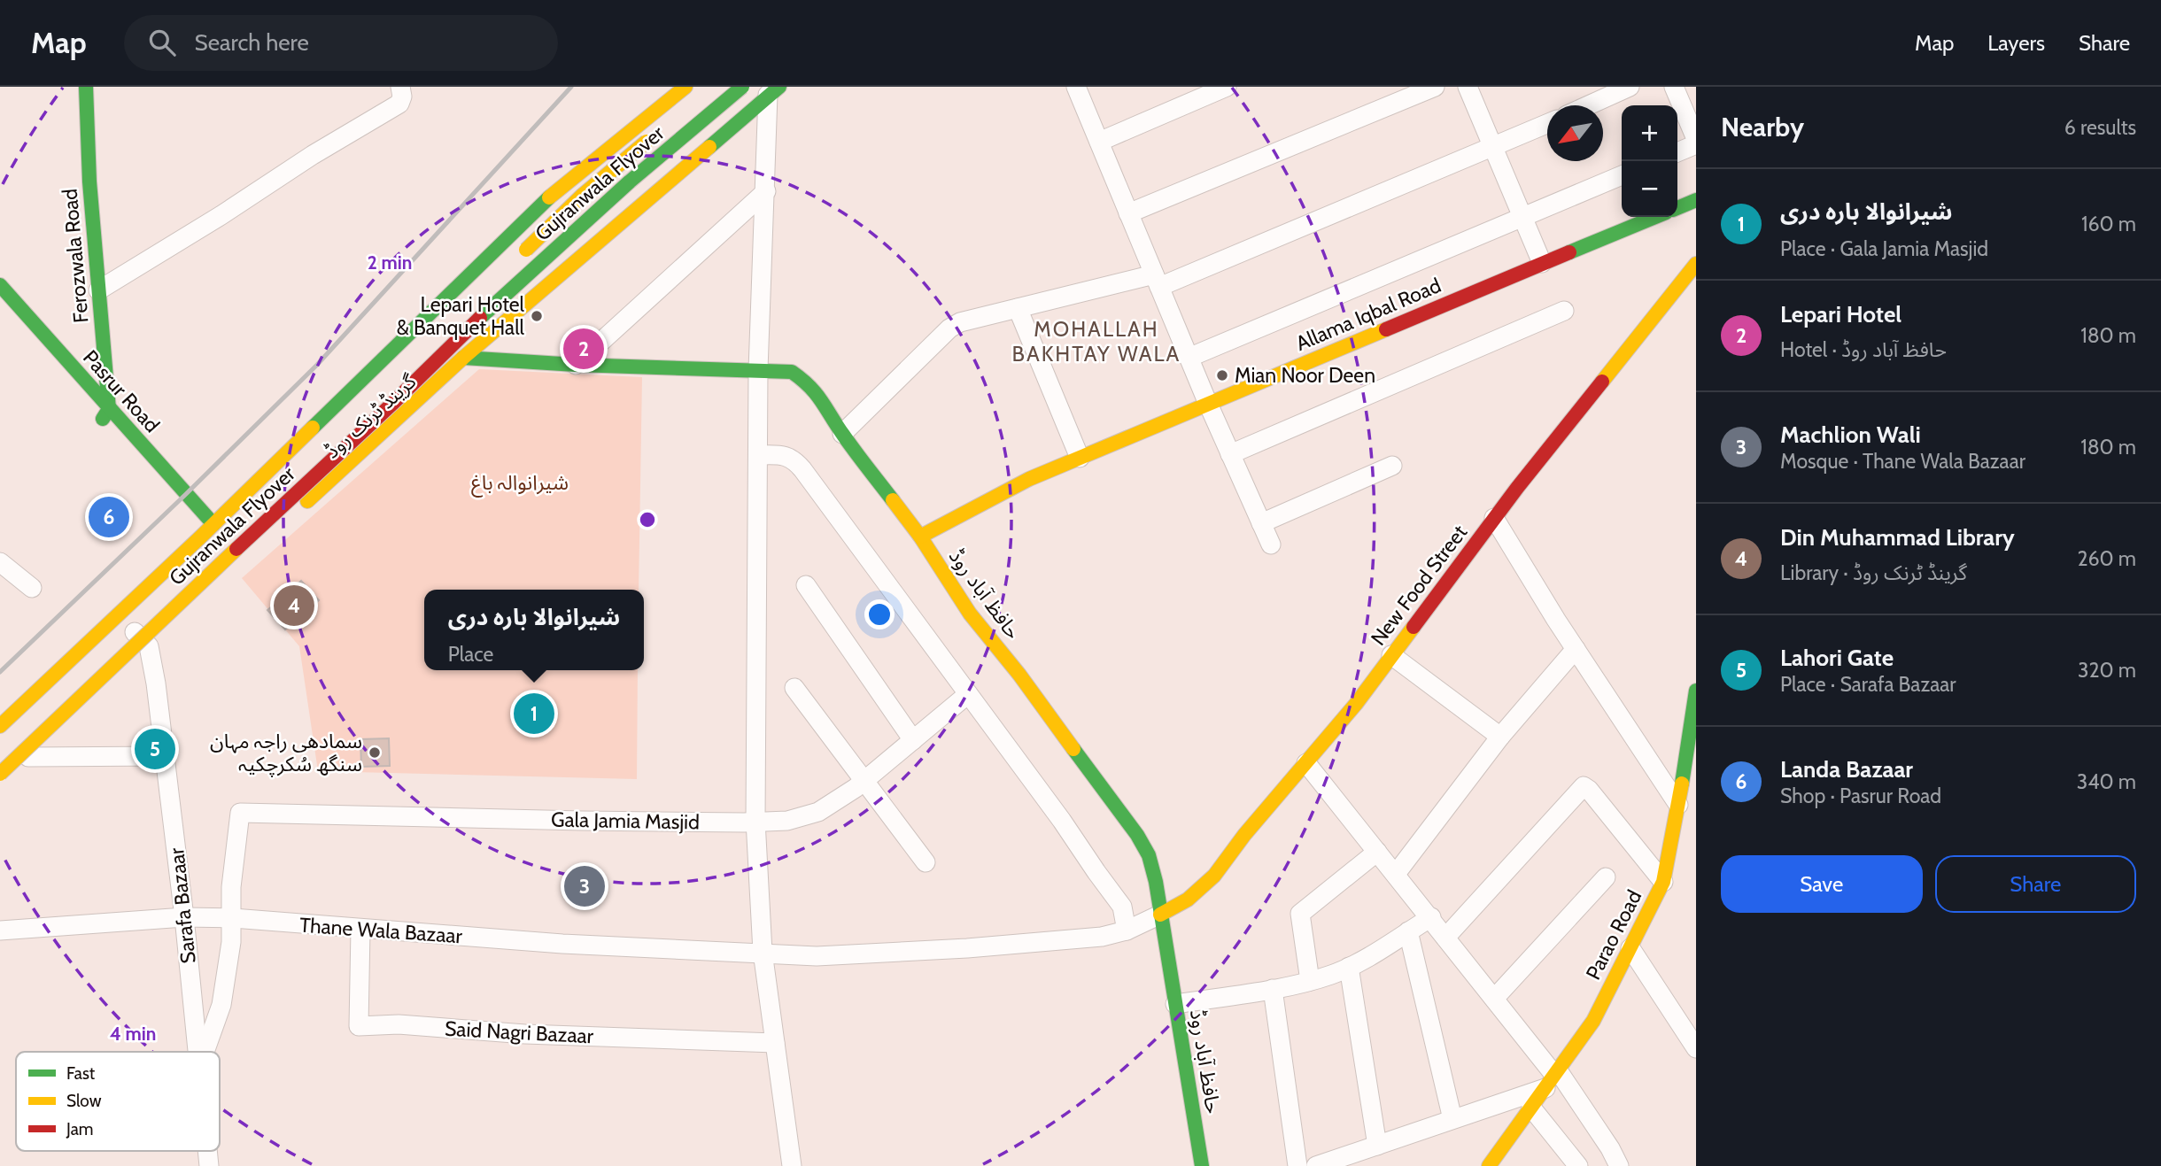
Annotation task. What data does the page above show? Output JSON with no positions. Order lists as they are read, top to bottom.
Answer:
{
  "streets": {
    "main road": [
      "Gujranwala Flyover",
      "Ferozwala Road",
      "Allama Iqbal Road",
      "Pasrur Road",
      "گرینڈ ٹرنک روڈ",
      "New Food Street",
      "حافظ آباد روڈ",
      "Parao Road"
    ],
    "street": [
      "Gala Jamia Masjid",
      "Sarafa Bazaar",
      "Thane Wala Bazaar",
      "Said Nagri Bazaar"
    ]
  },
  "crossings": [
    ["Ferozwala Road", "Pasrur Road"],
    ["Allama Iqbal Road", "حافظ آباد روڈ"],
    ["Pasrur Road", "گرینڈ ٹرنک روڈ"],
    ["گرینڈ ٹرنک روڈ", "حافظ آباد روڈ"],
    ["گرینڈ ٹرنک روڈ", "Sarafa Bazaar"],
    ["New Food Street", "حافظ آباد روڈ"],
    ["New Food Street", "Thane Wala Bazaar"],
    ["حافظ آباد روڈ", "Thane Wala Bazaar"],
    ["Gala Jamia Masjid", "Thane Wala Bazaar"],
    ["Sarafa Bazaar", "Thane Wala Bazaar"],
    ["Thane Wala Bazaar", "Said Nagri Bazaar"]
  ],
  "districts": ["MOHALLAH BAKHTAY WALA"],
  "parks": ["شیرانوالہ باغ"],
  "places": ["Lepari Hotel & Banquet Hall", "Mian Noor Deen", "سمادھی راجہ مہان سنگھ سُکرچکیہ"],
  "legend": ["Fast", "Slow", "Jam"],
  "north": "bottom left",
  "page": {
    "header": "Map",
    "search": "Search here",
    "nav": ["Map", "Layers", "Share"],
    "heading": ["Nearby", "6 results"],
    "map_buttons": ["+", "−"],
    "list": [
      {
        "mark": "1",
        "name": "شیرانوالا بارہ دری",
        "note": "Place · Gala Jamia Masjid",
        "value": "160 m"
      },
      {
        "mark": "2",
        "name": "Lepari Hotel",
        "note": "Hotel · حافظ آباد روڈ",
        "value": "180 m"
      },
      {
        "mark": "3",
        "name": "Machlion Wali",
        "note": "Mosque · Thane Wala Bazaar",
        "value": "180 m"
      },
      {
        "mark": "4",
        "name": "Din Muhammad Library",
        "note": "Library · گرینڈ ٹرنک روڈ",
        "value": "260 m"
      },
      {
        "mark": "5",
        "name": "Lahori Gate",
        "note": "Place · Sarafa Bazaar",
        "value": "320 m"
      },
      {
        "mark": "6",
        "name": "Landa Bazaar",
        "note": "Shop · Pasrur Road",
        "value": "340 m"
      }
    ],
    "pins": [
      "2",
      "6",
      "4",
      "1",
      "5",
      "3"
    ],
    "popup": ["شیرانوالا بارہ دری", "Place"],
    "buttons": ["Save", "Share"]
  },
  "rings": ["2 min", "4 min"]
}
